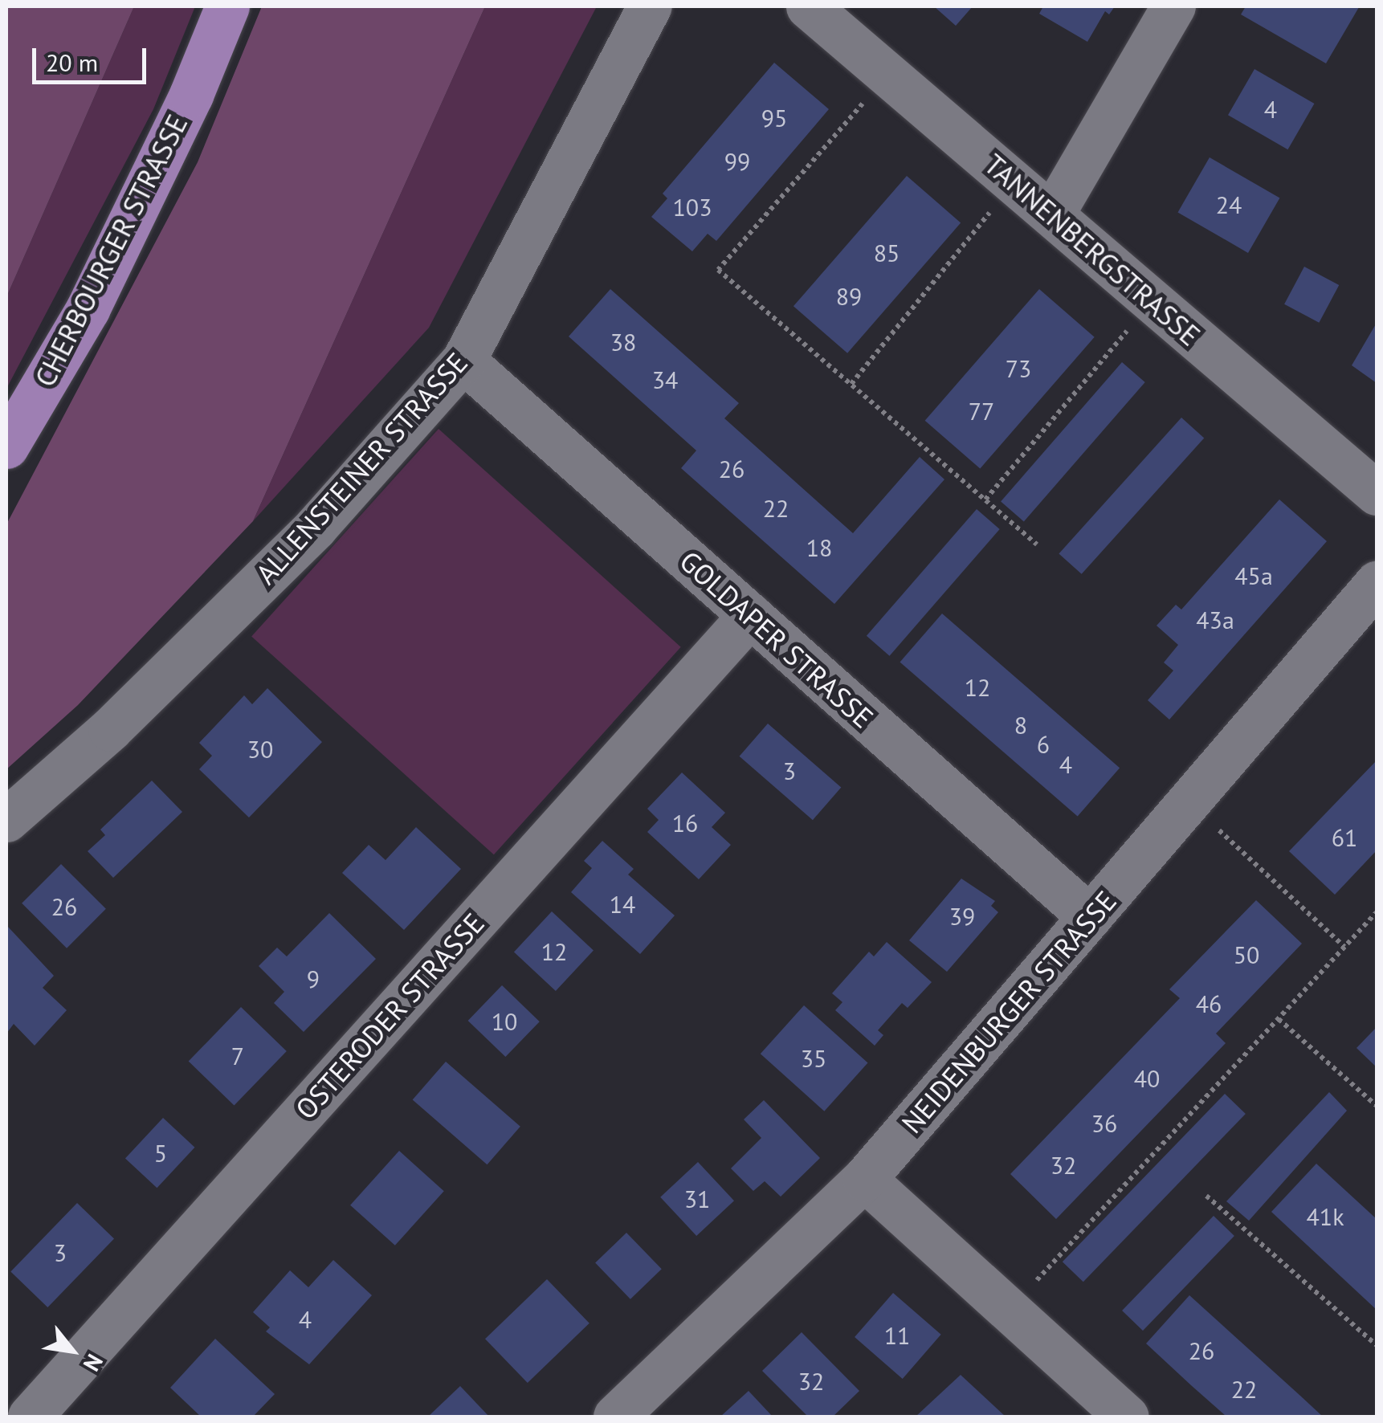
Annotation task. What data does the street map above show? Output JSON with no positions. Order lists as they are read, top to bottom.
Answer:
{
  "streets": {
    "main road": ["CHERBOURGER STRASSE"],
    "street": [
      "TANNENBERGSTRASSE",
      "ALLENSTEINER STRASSE",
      "GOLDAPER STRASSE",
      "NEIDENBURGER STRASSE",
      "OSTERODER STRASSE"
    ]
  },
  "crossings": [
    ["ALLENSTEINER STRASSE", "GOLDAPER STRASSE"],
    ["GOLDAPER STRASSE", "NEIDENBURGER STRASSE"],
    ["GOLDAPER STRASSE", "OSTERODER STRASSE"]
  ],
  "house_numbers": [
    "4",
    "95",
    "99",
    "24",
    "103",
    "85",
    "89",
    "38",
    "73",
    "34",
    "77",
    "26",
    "22",
    "18",
    "45a",
    "43a",
    "12",
    "8",
    "6",
    "30",
    "4",
    "3",
    "16",
    "61",
    "14",
    "26",
    "39",
    "12",
    "50",
    "9",
    "46",
    "10",
    "7",
    "35",
    "40",
    "36",
    "5",
    "32",
    "31",
    "41k",
    "3",
    "4",
    "11",
    "26",
    "32",
    "22"
  ],
  "scale_bar": "20 m",
  "north": "bottom right"
}
